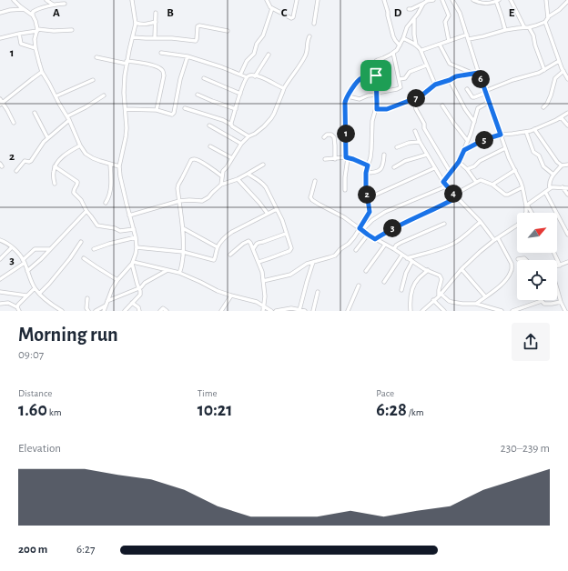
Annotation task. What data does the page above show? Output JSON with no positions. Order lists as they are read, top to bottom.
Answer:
{
  "north": "top right",
  "page": {
    "pins": [
      "6",
      "7",
      "1",
      "5",
      "4",
      "2",
      "3"
    ],
    "heading": ["Morning run", "09:07"],
    "stats": [
      ["Distance", "1.60 km"],
      ["Time", "10:21"],
      ["Pace", "6:28 /km"]
    ],
    "chart": ["Elevation", "230–239 m"],
    "list": [
      {
        "name": "200 m",
        "note": "6:27"
      }
    ]
  },
  "grid": {
    "columns": [
      "A",
      "B",
      "C",
      "D",
      "E"
    ],
    "rows": ["1", "2", "3"]
  }
}
